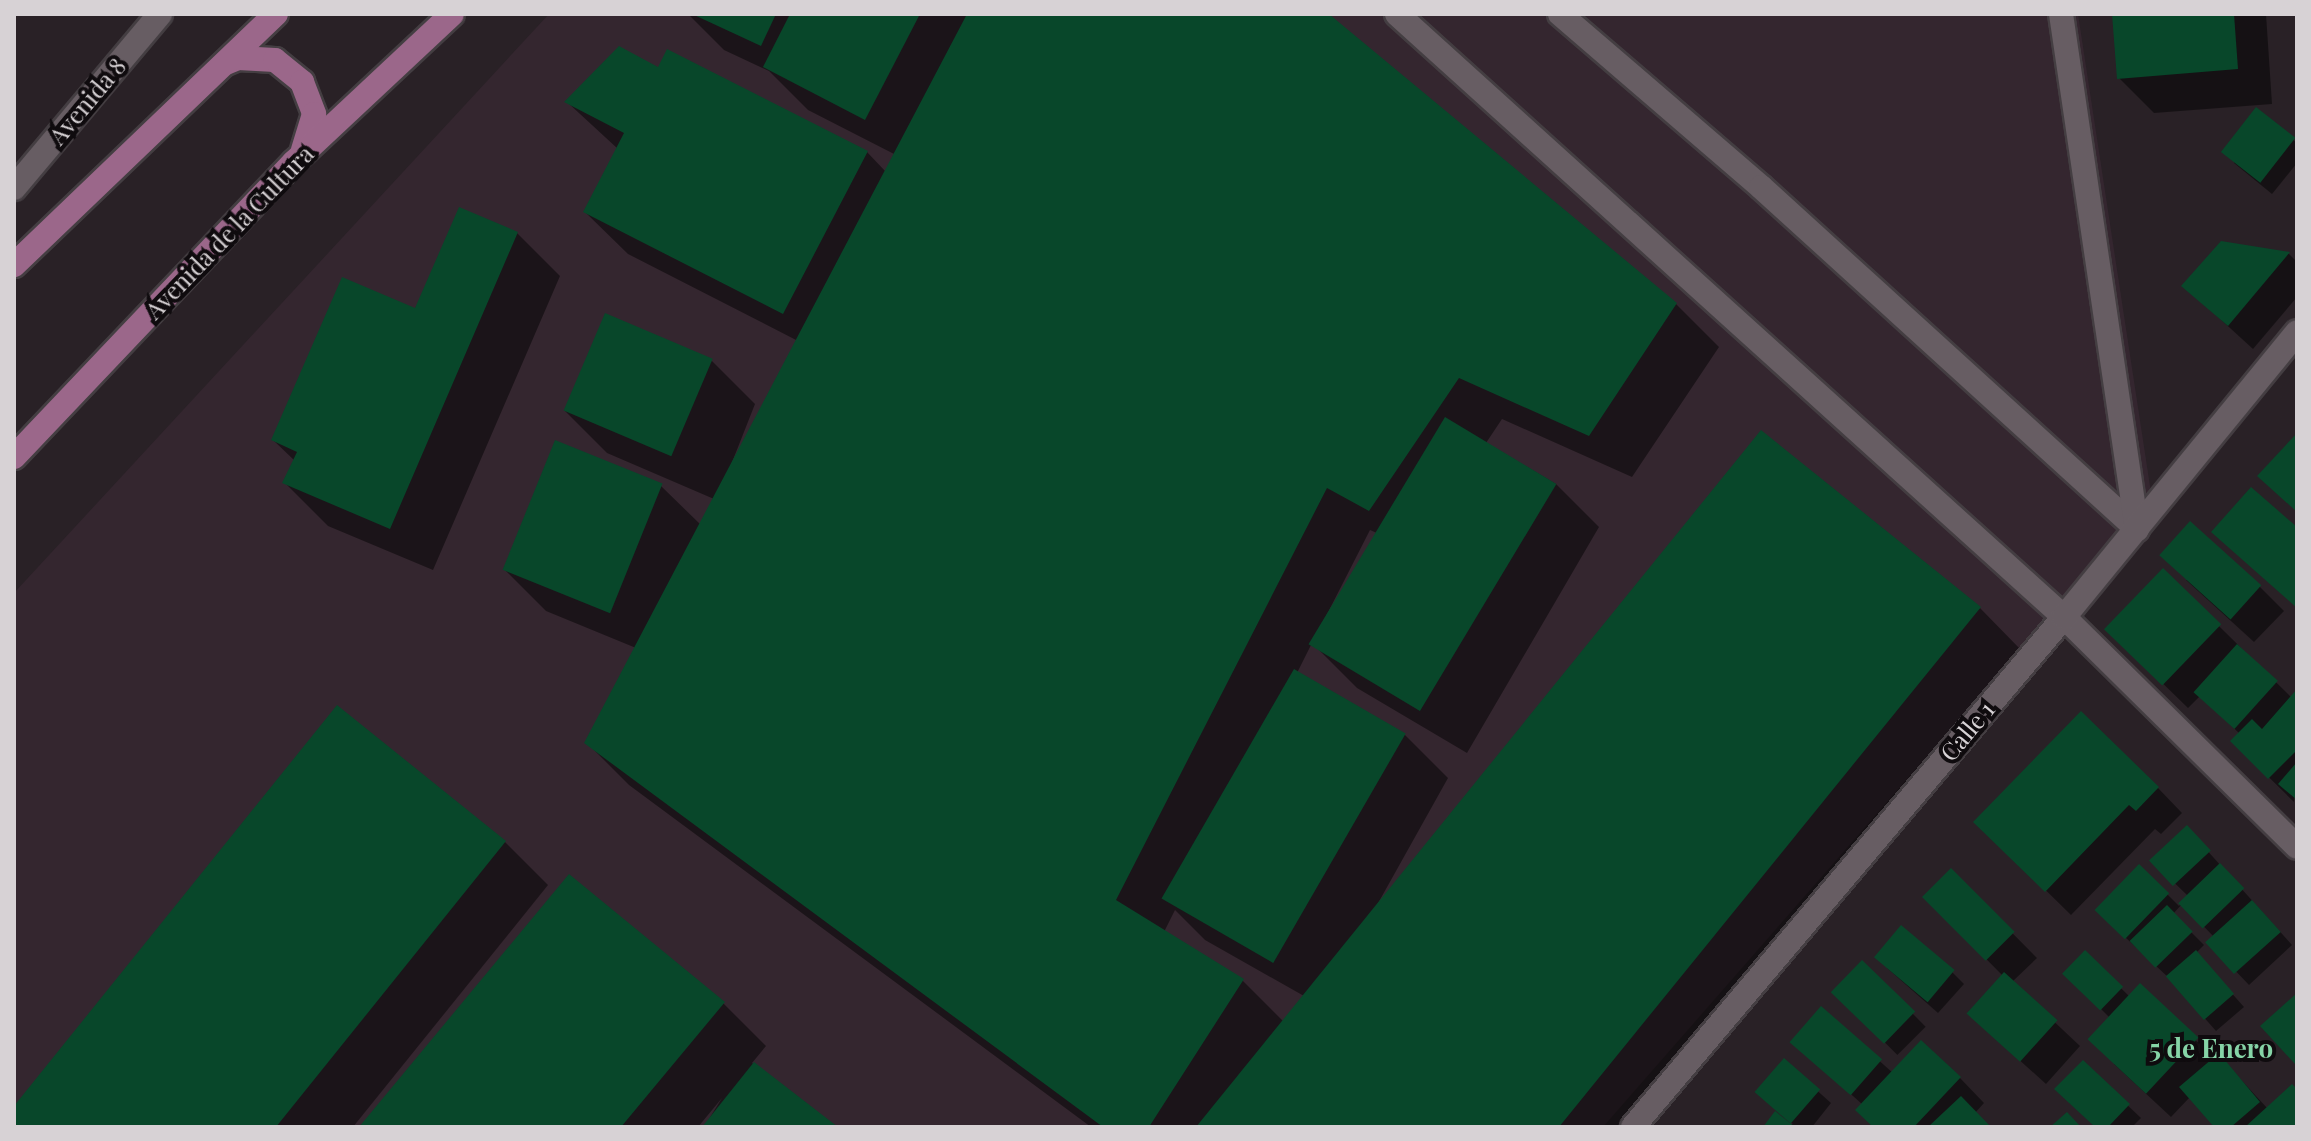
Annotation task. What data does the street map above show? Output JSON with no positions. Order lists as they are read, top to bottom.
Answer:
{
  "streets": {
    "main road": ["Avenida de la Cultura"],
    "street": ["Avenida 8", "Calle 1"]
  },
  "districts": ["5 de Enero"]
}
